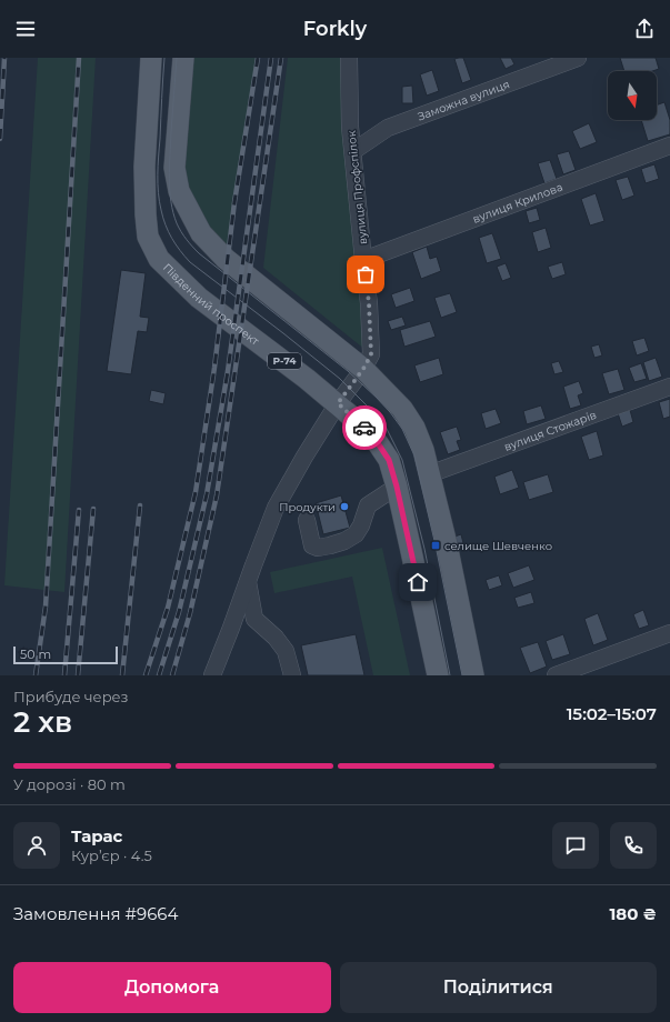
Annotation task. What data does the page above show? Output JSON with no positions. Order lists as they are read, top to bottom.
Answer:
{
  "streets": {
    "main road": ["Південний проспект", "Р-74"],
    "street": [
      "Заможна вулиця",
      "вулиця Профспілок",
      "вулиця Крилова",
      "вулиця Стожарів"
    ]
  },
  "crossings": [
    ["Заможна вулиця", "вулиця Профспілок"],
    ["вулиця Профспілок", "вулиця Крилова"],
    ["вулиця Профспілок", "Південний проспект"]
  ],
  "places": {
    "other": ["Продукти"],
    "transit": ["селище Шевченко"]
  },
  "scale_bar": "50 m",
  "north": "bottom",
  "page": {
    "header": "Forkly",
    "scale": "50 m",
    "heading": ["2 хв", "Прибуде через", "15:02–15:07"],
    "panel": [
      "Тарас",
      "Кур’єр · 4.5",
      "Замовлення #9664",
      "180 ₴"
    ],
    "bar": "У дорозі · 80 m",
    "buttons": ["Допомога", "Поділитися"]
  }
}
